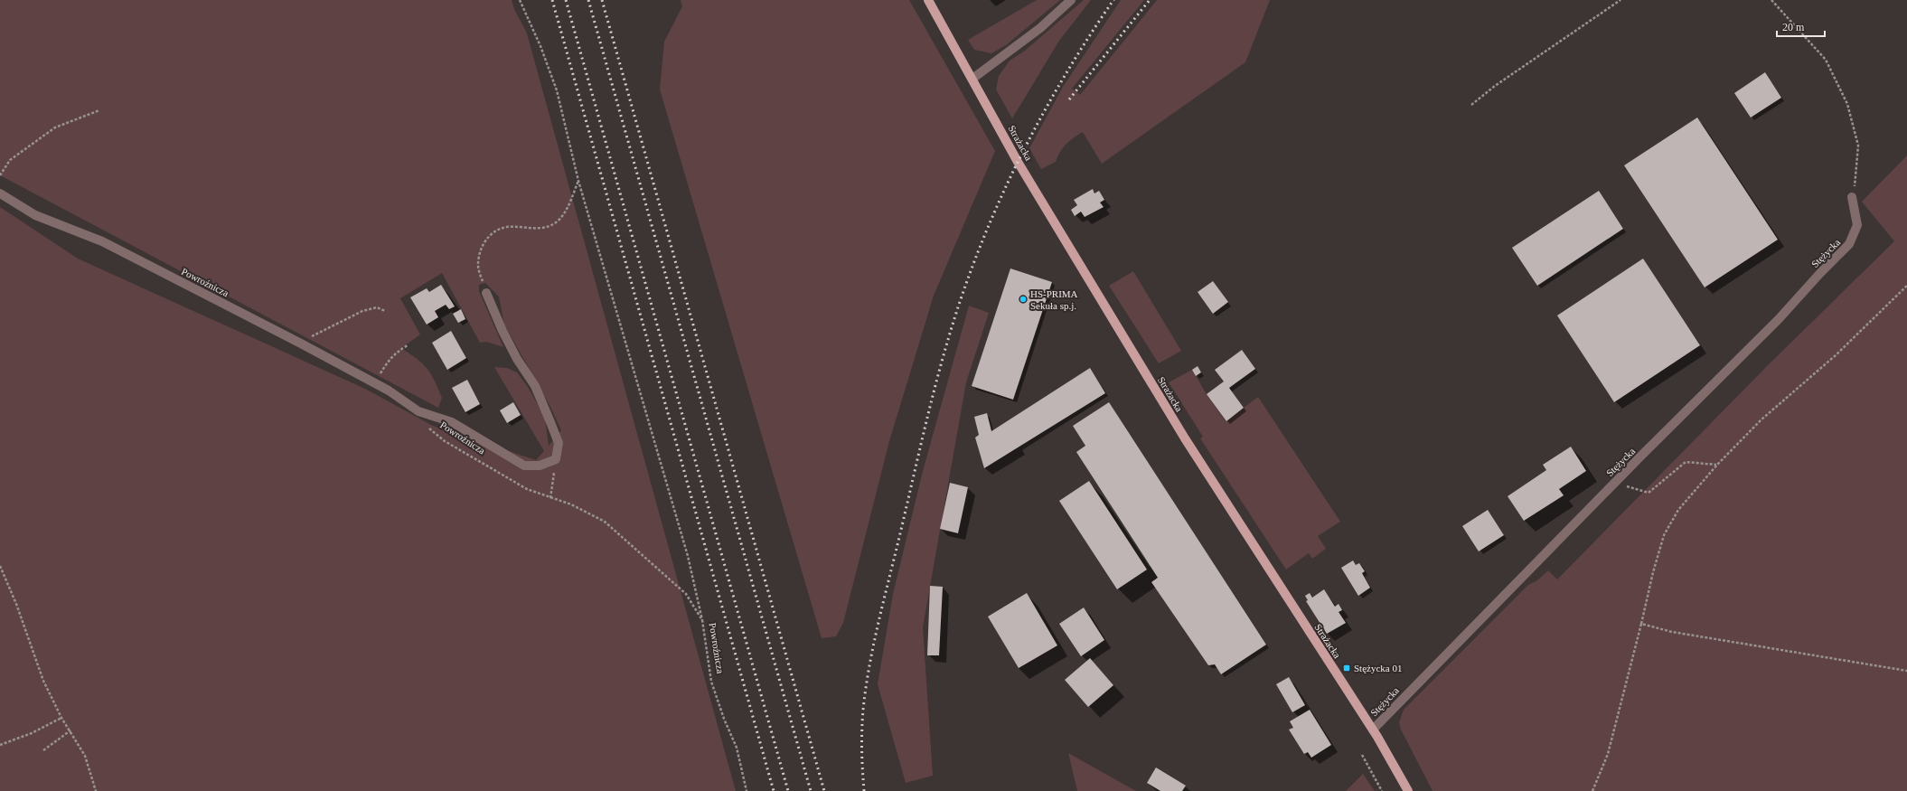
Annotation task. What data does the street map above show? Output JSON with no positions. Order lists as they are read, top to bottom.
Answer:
{
  "streets": {
    "main road": ["Strażacka"],
    "street": ["Stężycka", "Powroźnicza"]
  },
  "crossings": [
    ["Strażacka", "Stężycka"]
  ],
  "places": {
    "other": ["HS-PRIMA Sekuła sp.j."],
    "transit": ["Stężycka 01"]
  },
  "scale_bar": "20 m"
}
